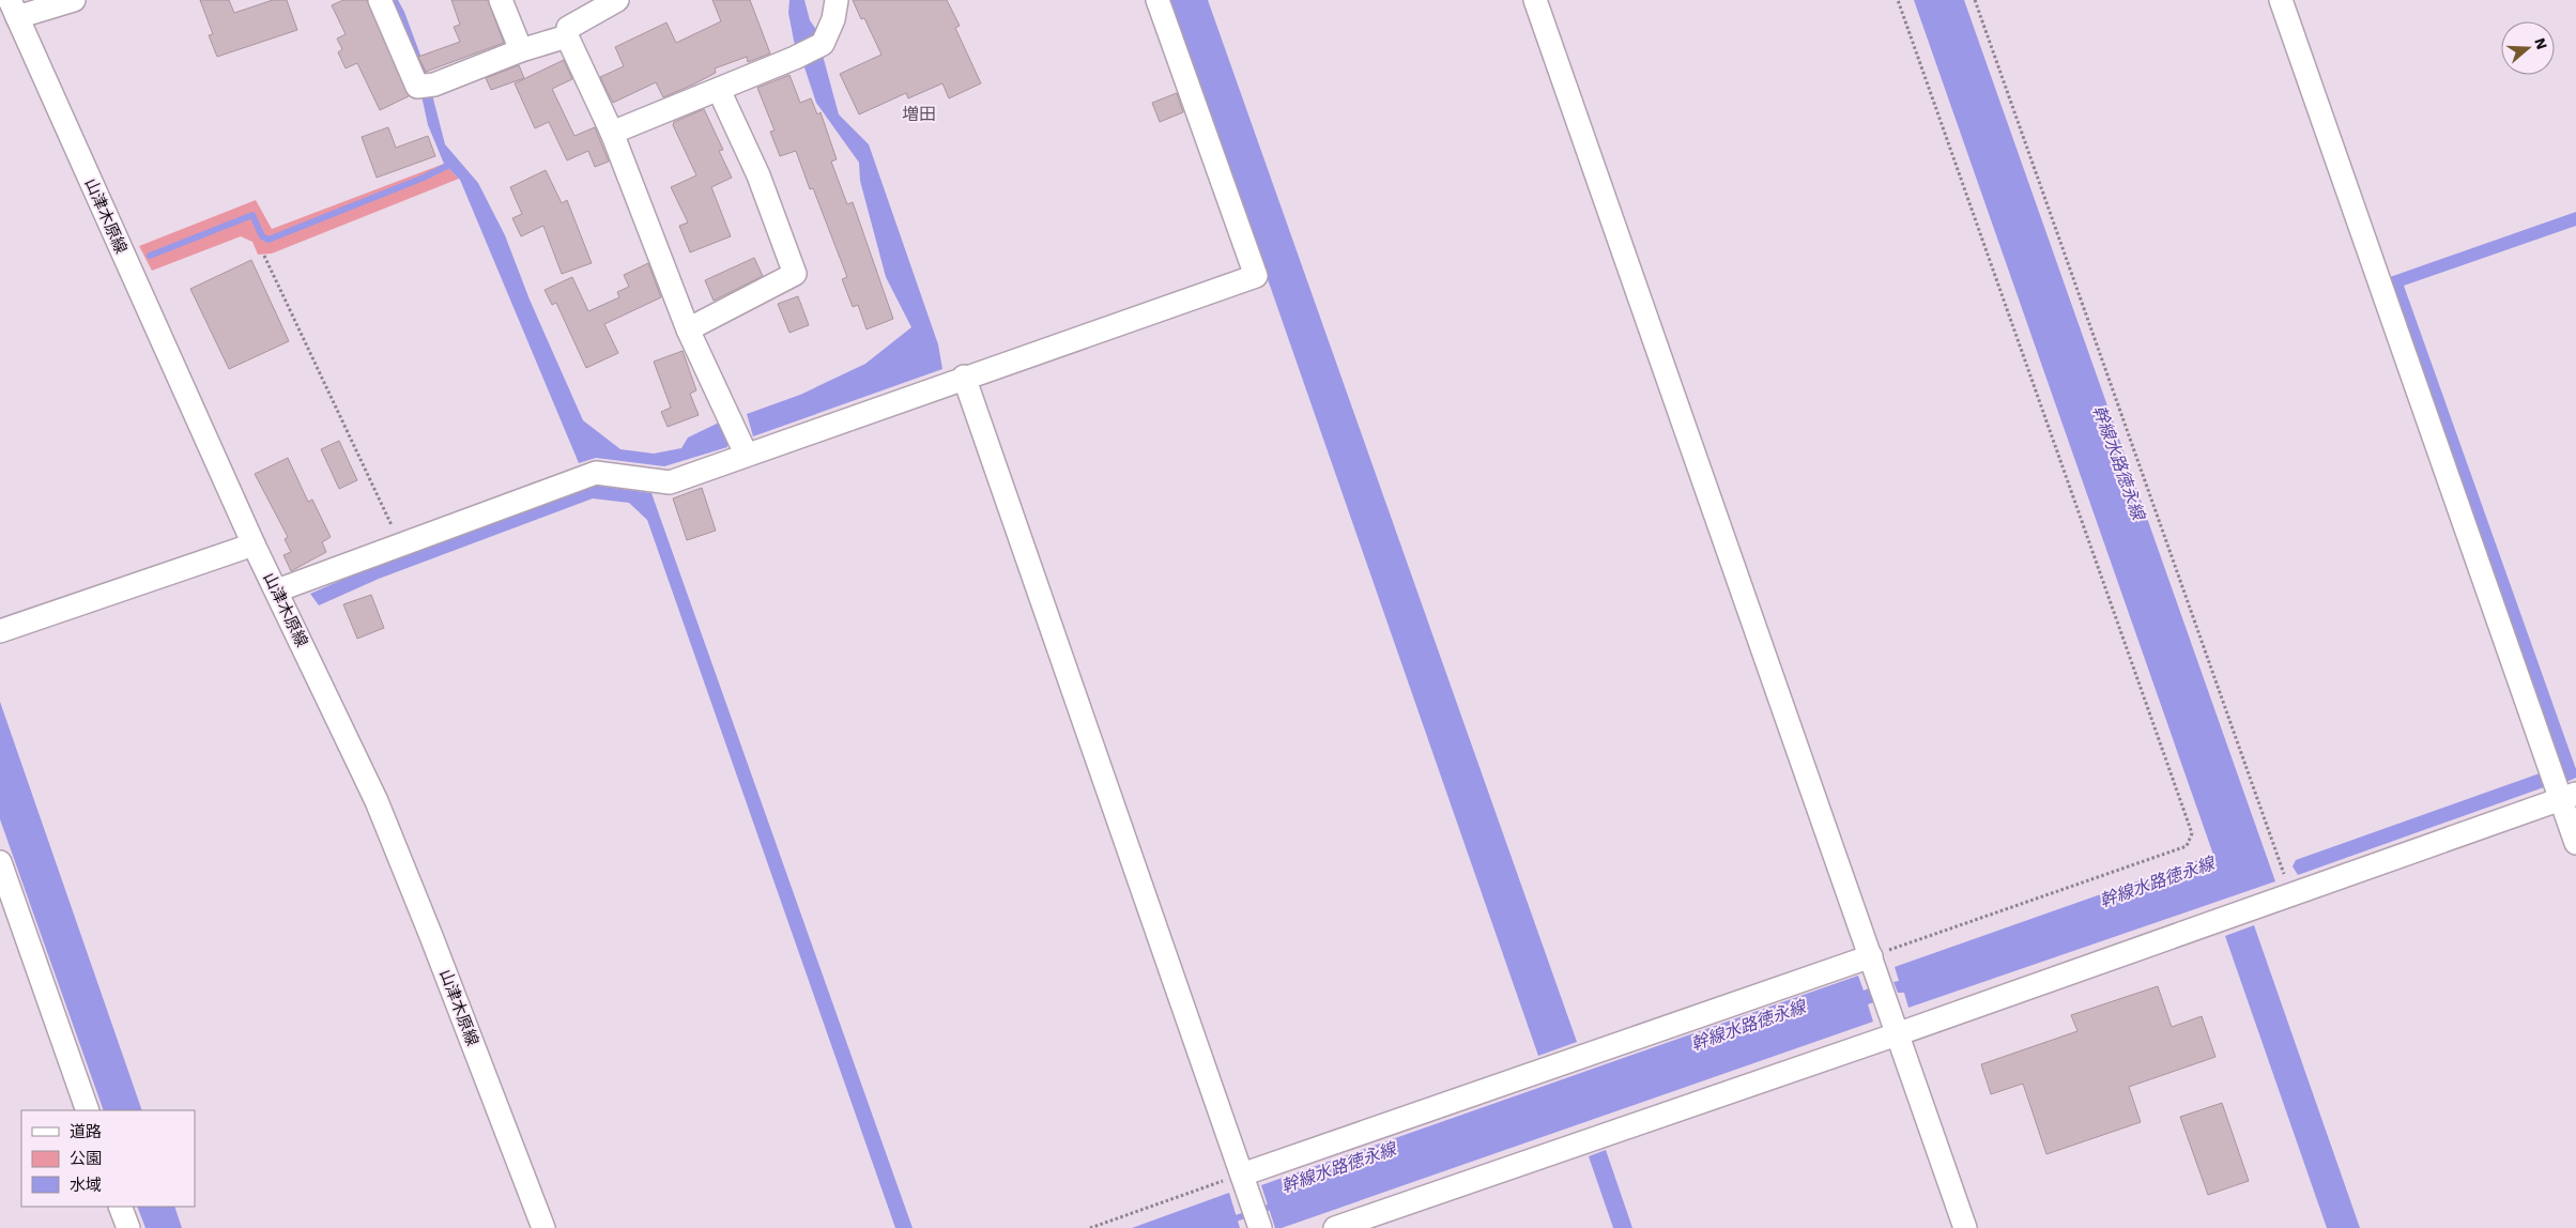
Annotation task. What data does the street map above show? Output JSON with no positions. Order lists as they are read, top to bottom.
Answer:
{
  "streets": {
    "street": ["山津木原線"]
  },
  "districts": ["増田"],
  "water": ["幹線水路徳永線"],
  "legend": ["道路", "公園", "水域"],
  "north": "right"
}
